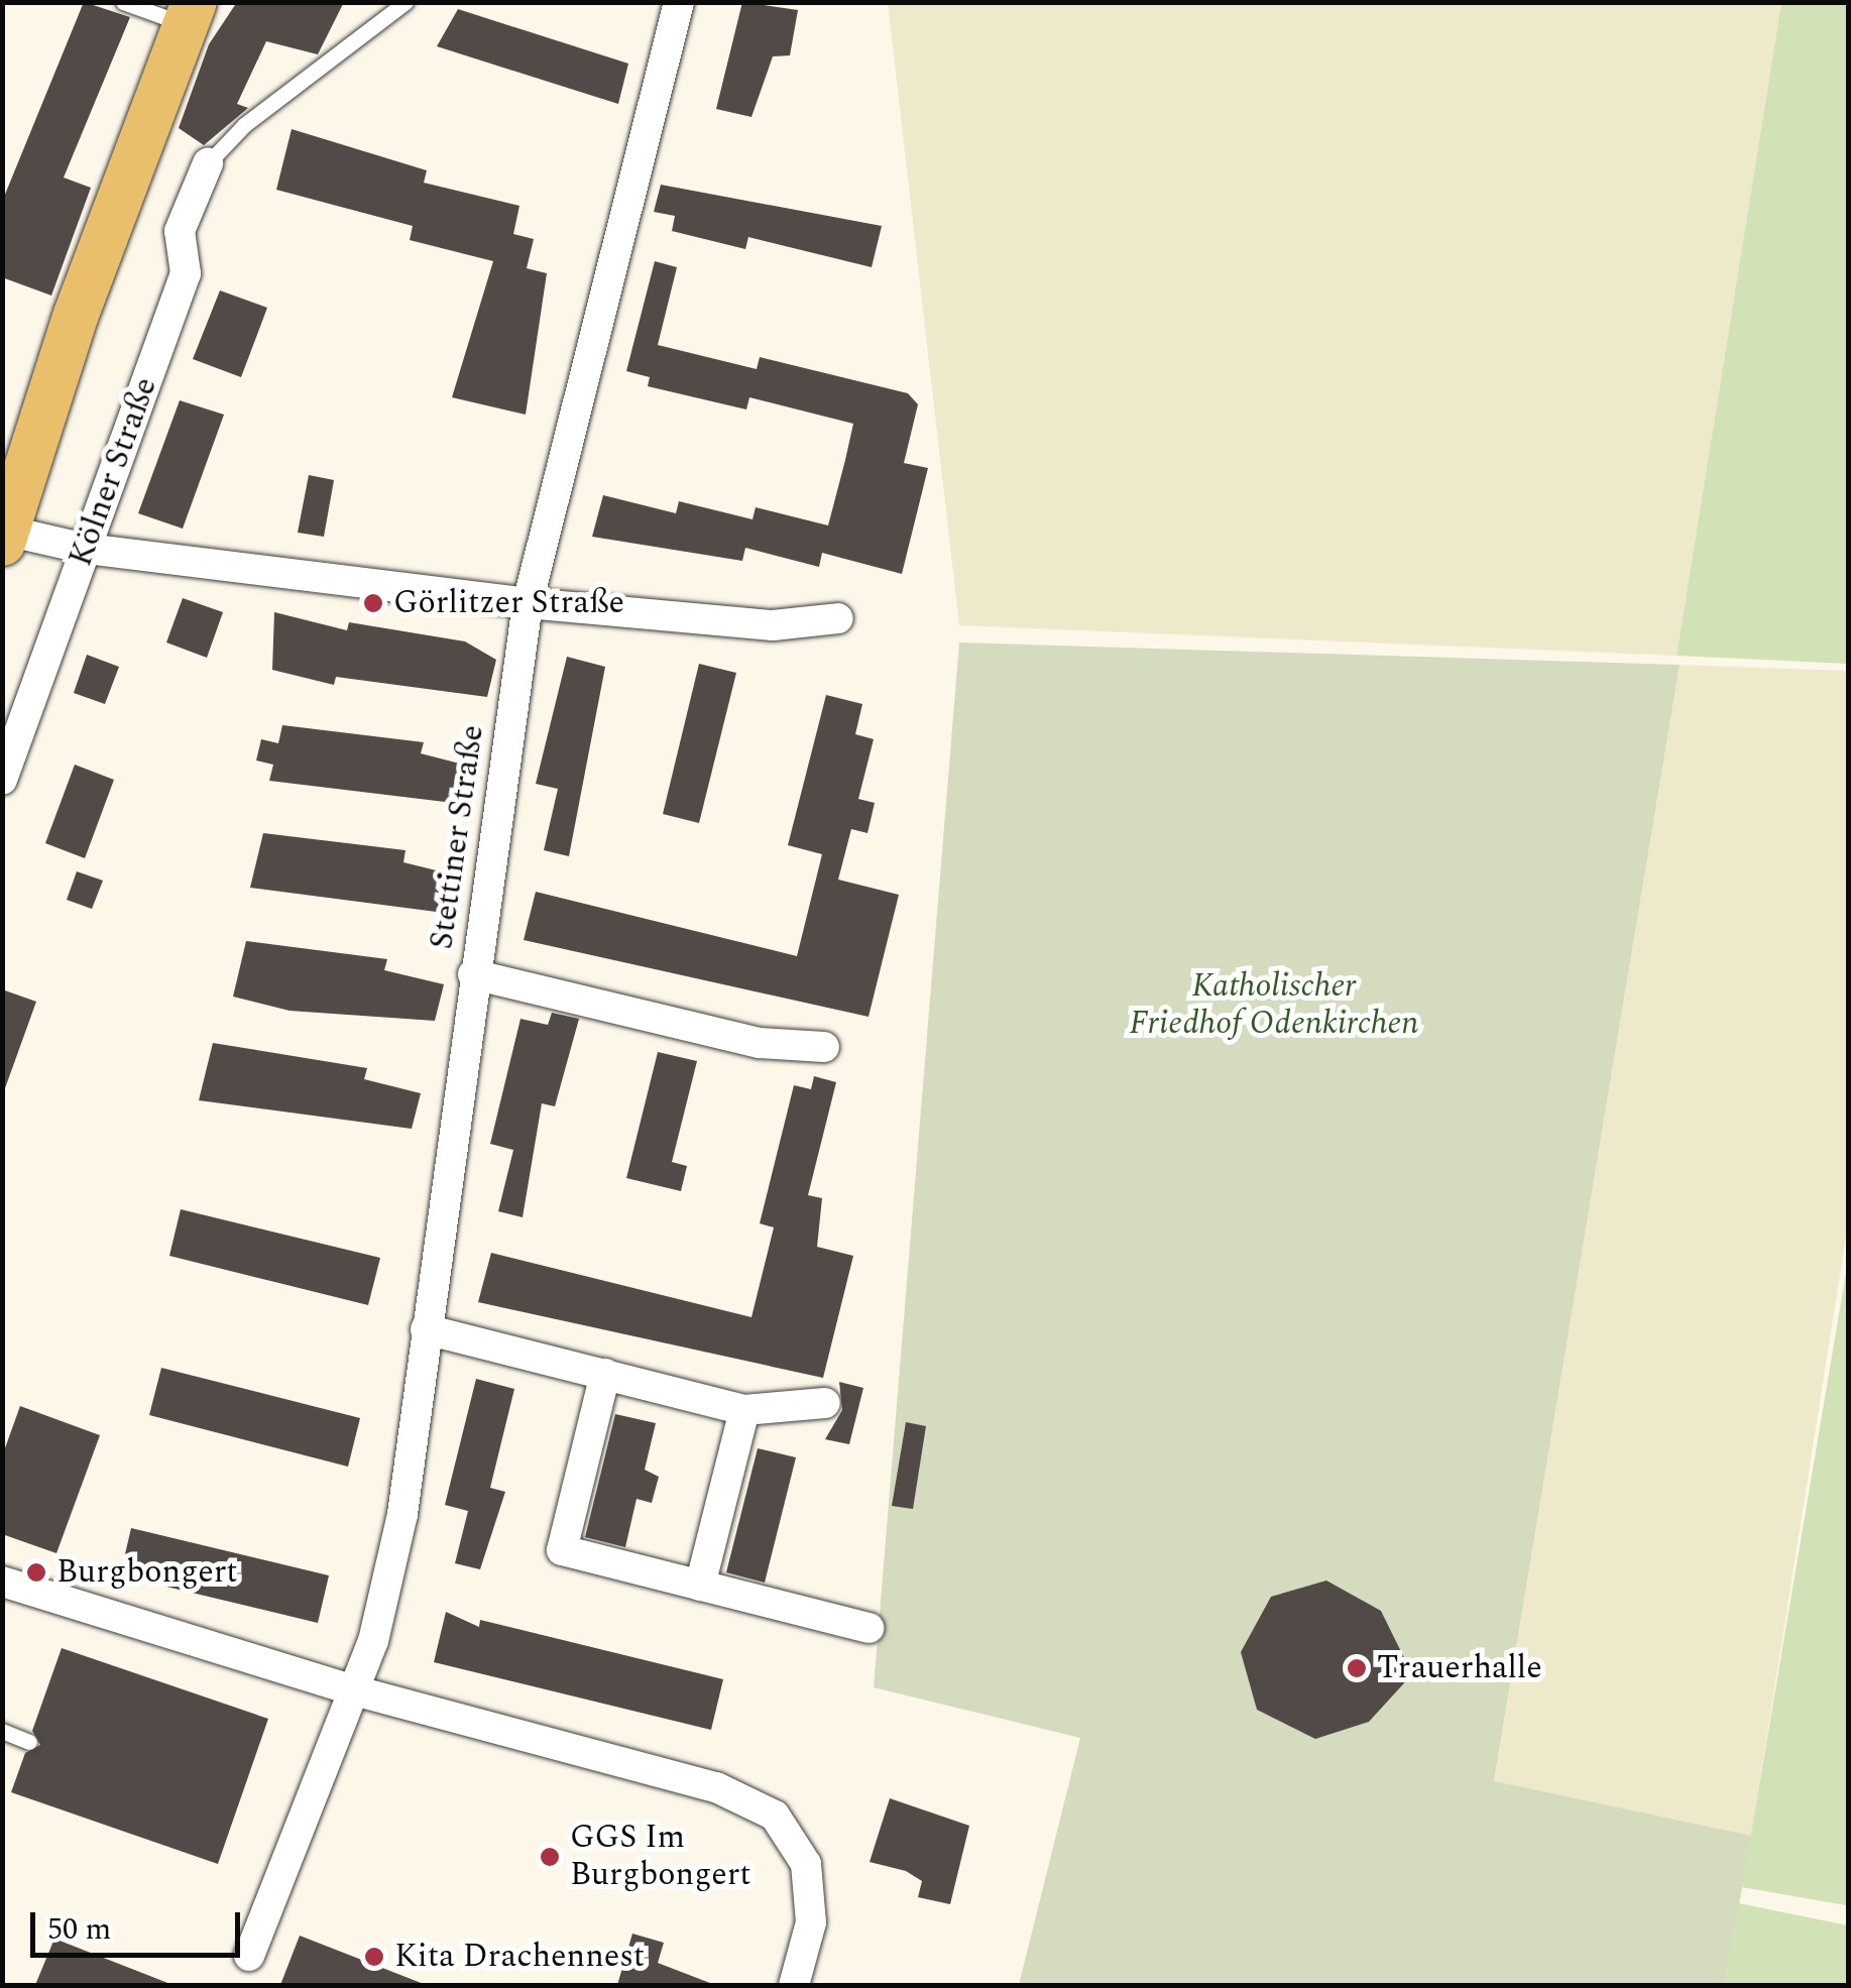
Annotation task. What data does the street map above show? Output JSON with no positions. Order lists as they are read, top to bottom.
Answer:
{
  "streets": {
    "street": ["Kölner Straße", "Stettiner Straße"]
  },
  "parks": ["Katholischer Friedhof Odenkirchen"],
  "places": [
    "Görlitzer Straße",
    "Burgbongert",
    "Trauerhalle",
    "GGS Im Burgbongert",
    "Kita Drachennest"
  ],
  "scale_bar": "50 m"
}
